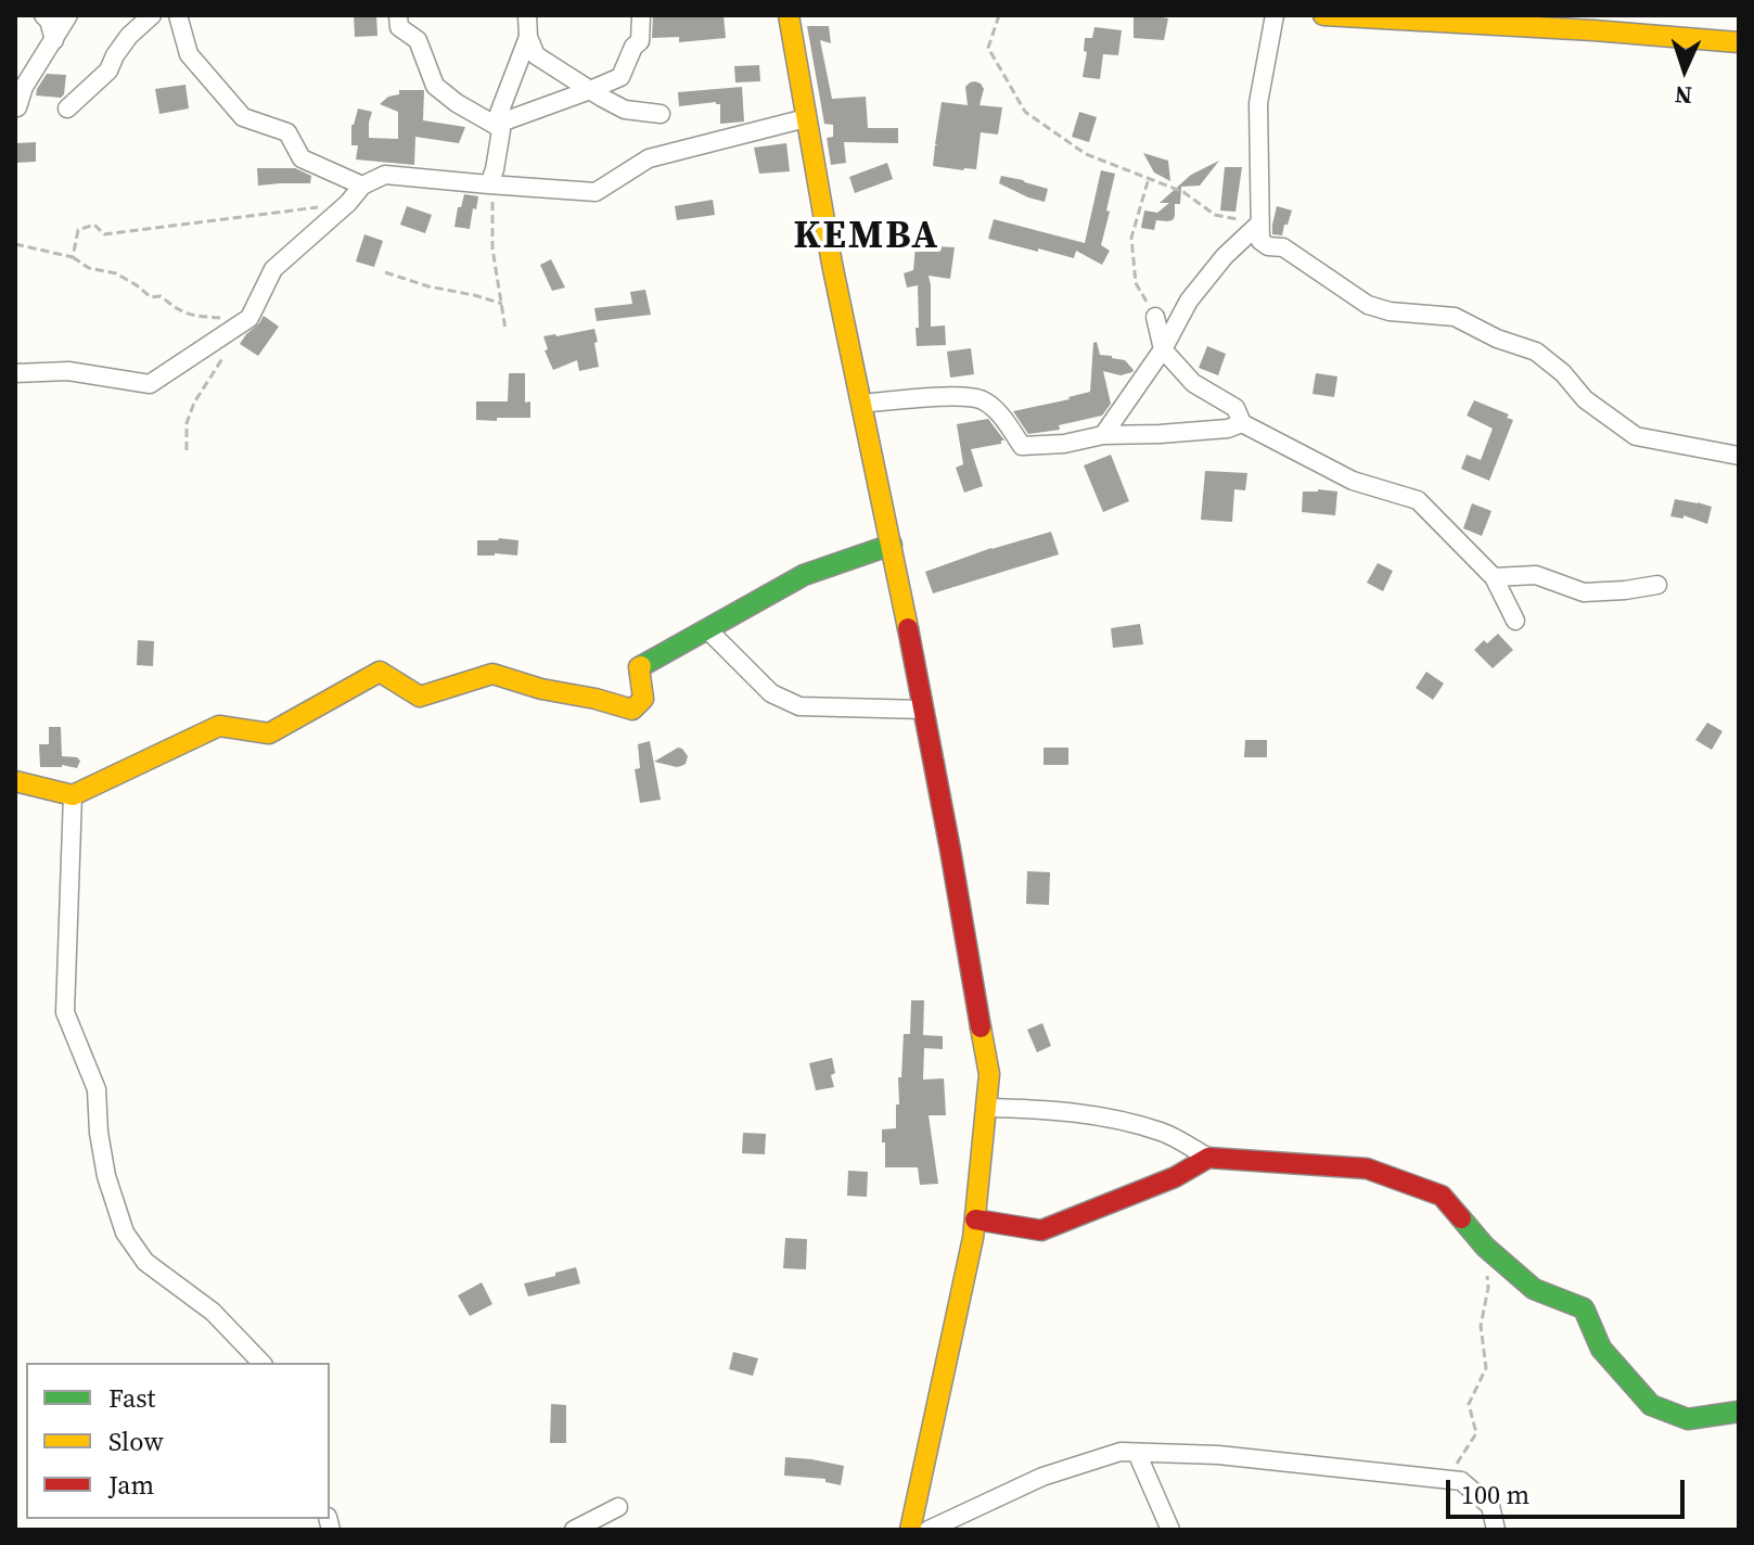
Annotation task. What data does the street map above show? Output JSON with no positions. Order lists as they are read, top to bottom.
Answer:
{
  "districts": ["KEMBA"],
  "legend": ["Fast", "Slow", "Jam"],
  "scale_bar": "100 m",
  "north": "bottom"
}
